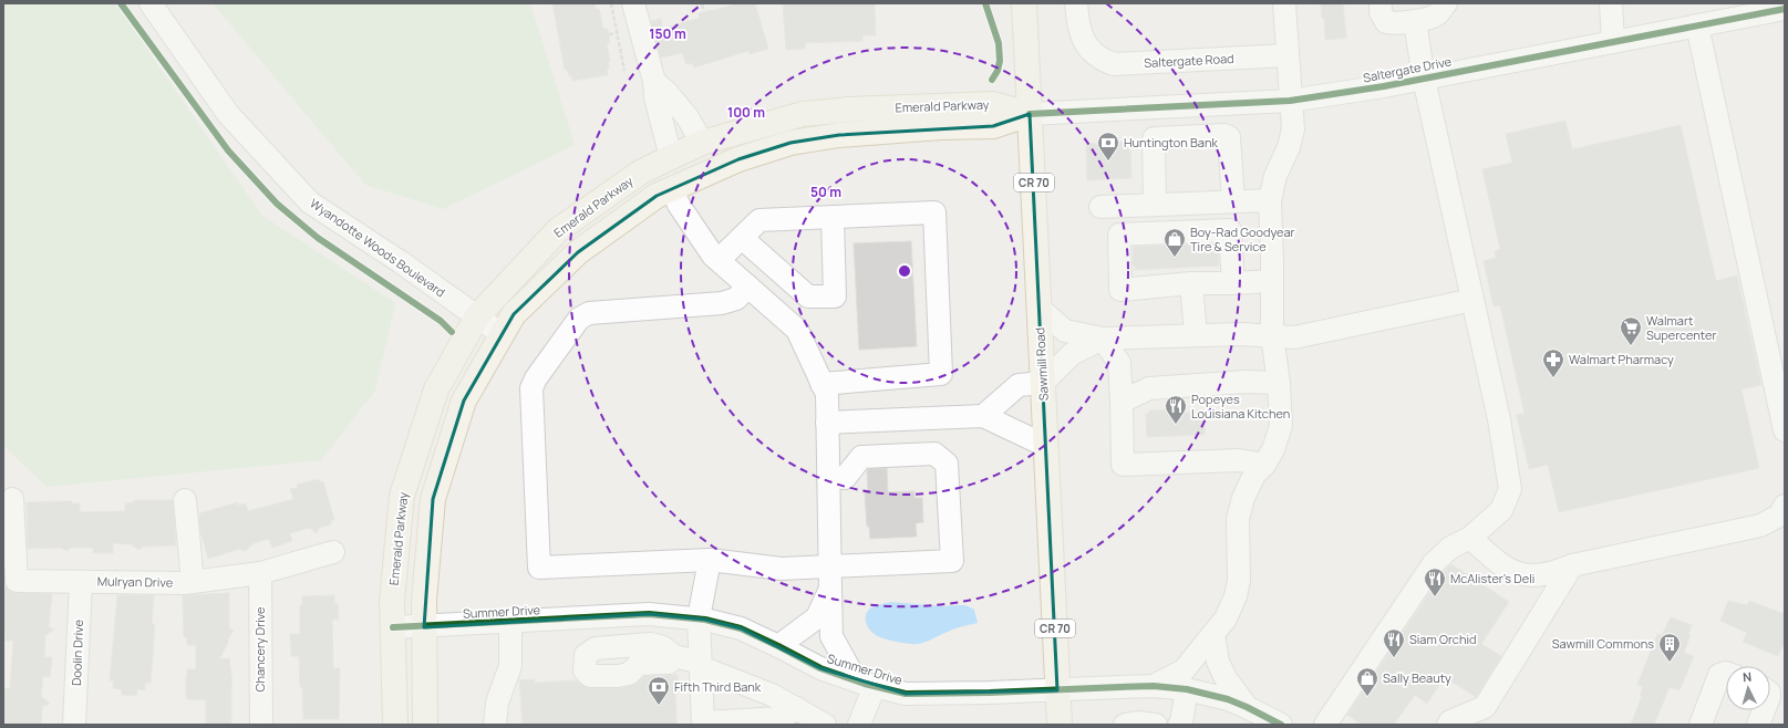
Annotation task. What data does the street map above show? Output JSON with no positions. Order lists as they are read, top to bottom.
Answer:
{
  "streets": {
    "main road": ["Emerald Parkway", "CR 70", "Sawmill Road"],
    "street": [
      "Saltergate Road",
      "Saltergate Drive",
      "Wyandotte Woods Boulevard",
      "Mulryan Drive",
      "Summer Drive",
      "Chancery Drive",
      "Doolin Drive"
    ]
  },
  "crossings": [
    ["Saltergate Drive", "Emerald Parkway"],
    ["Saltergate Drive", "Sawmill Road"],
    ["Emerald Parkway", "Wyandotte Woods Boulevard"],
    ["Emerald Parkway", "Sawmill Road"],
    ["Emerald Parkway", "Summer Drive"],
    ["Sawmill Road", "Summer Drive"],
    ["Mulryan Drive", "Chancery Drive"],
    ["Mulryan Drive", "Doolin Drive"]
  ],
  "places": {
    "bank": ["Huntington Bank", "Fifth Third Bank"],
    "shop": ["Boy-Rad Goodyear Tire & Service", "Sally Beauty"],
    "supermarket": ["Walmart Supercenter"],
    "pharmacy": ["Walmart Pharmacy"],
    "restaurant": ["Popeyes Louisiana Kitchen", "McAlister's Deli", "Siam Orchid"],
    "building": ["Sawmill Commons"]
  },
  "north": "top",
  "rings": ["150 m", "100 m", "50 m"]
}
